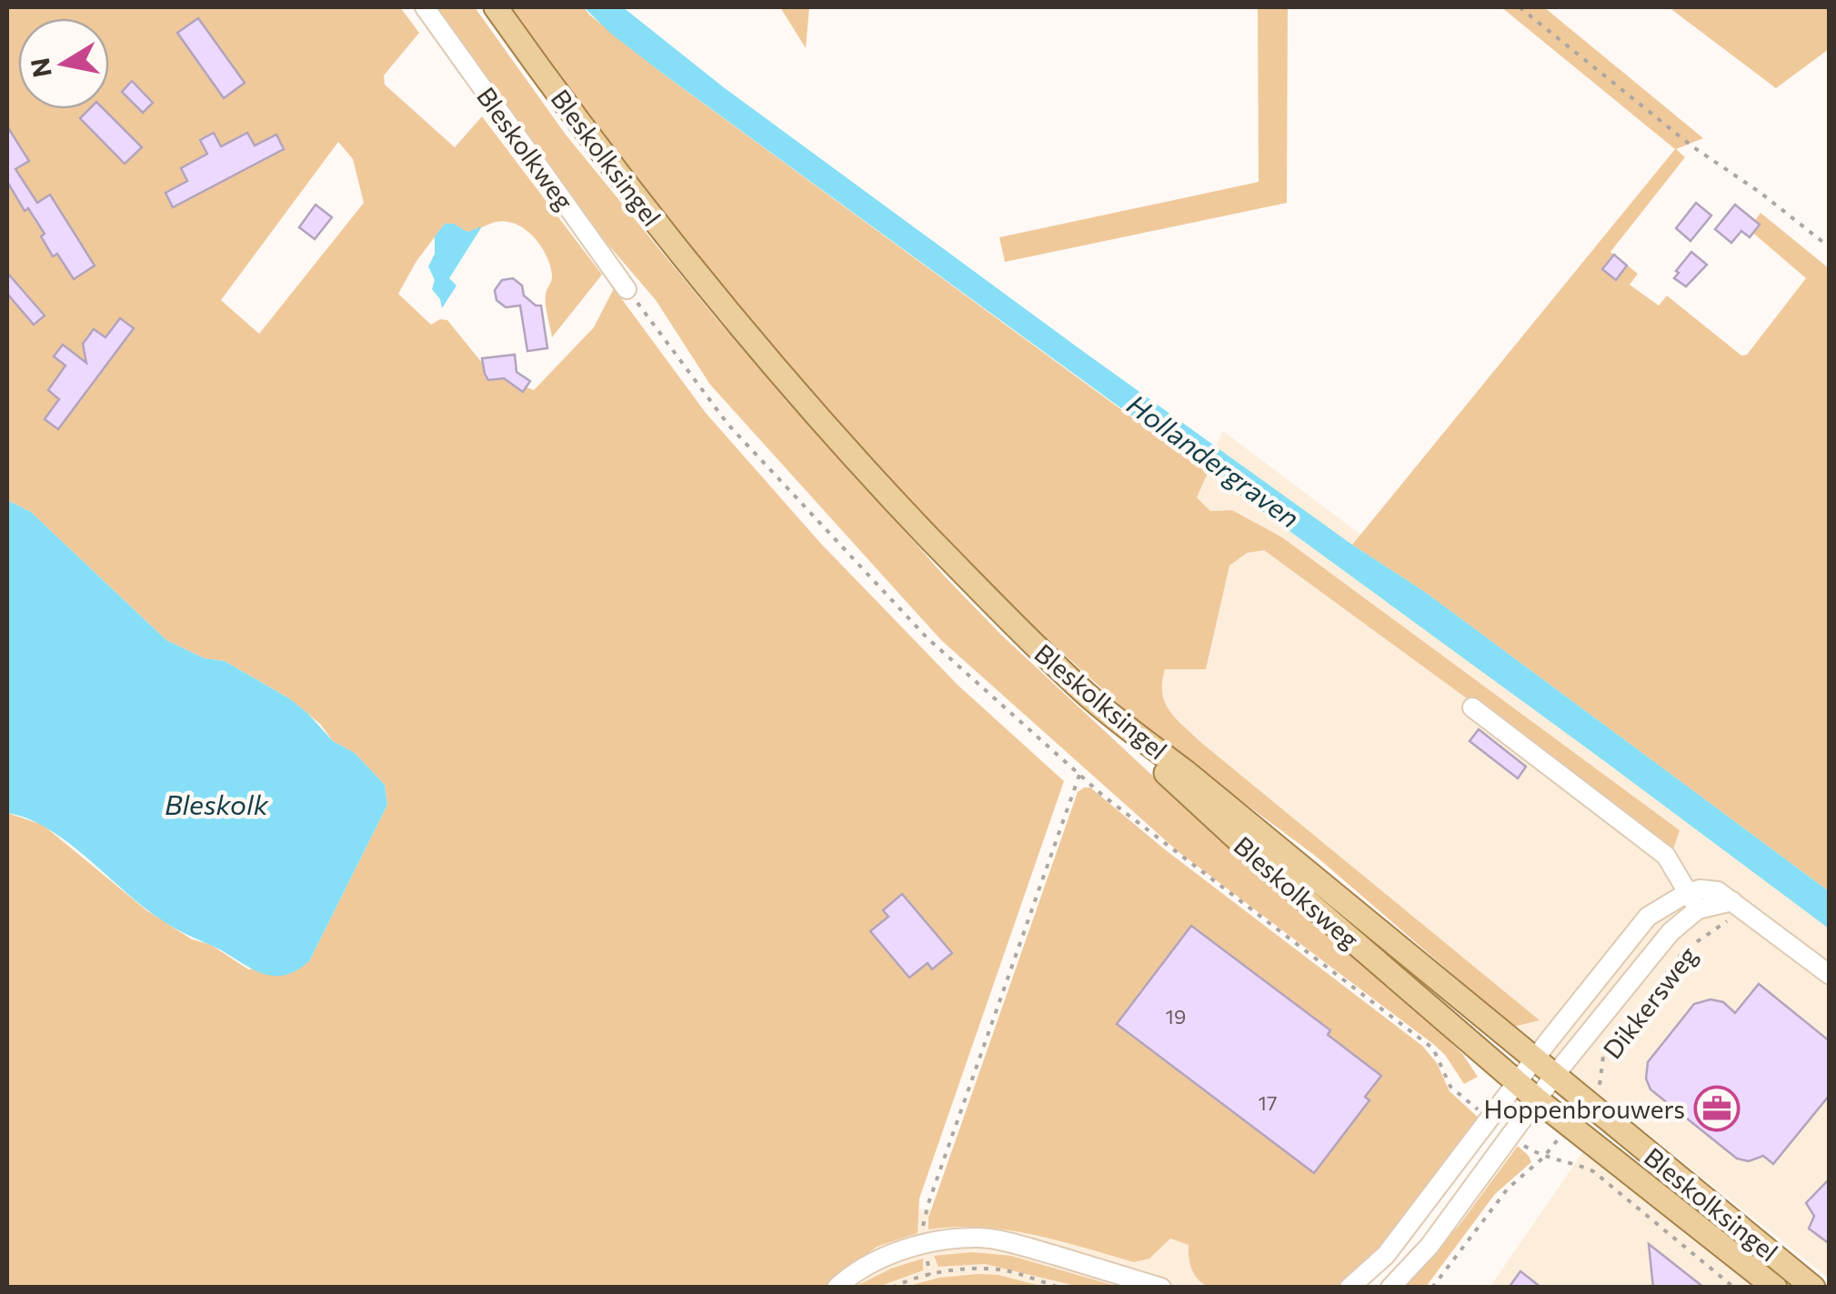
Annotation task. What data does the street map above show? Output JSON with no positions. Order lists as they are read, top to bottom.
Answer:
{
  "streets": {
    "main road": ["Bleskolksingel", "Bleskolksweg"],
    "street": ["Bleskolkweg", "Dikkersweg"]
  },
  "crossings": [
    ["Bleskolksingel", "Bleskolksweg"],
    ["Bleskolksingel", "Dikkersweg"],
    ["Bleskolksweg", "Dikkersweg"]
  ],
  "water": ["Hollandergraven", "Bleskolk"],
  "places": {
    "office": ["Hoppenbrouwers"]
  },
  "house_numbers": ["19", "17"],
  "north": "left"
}
